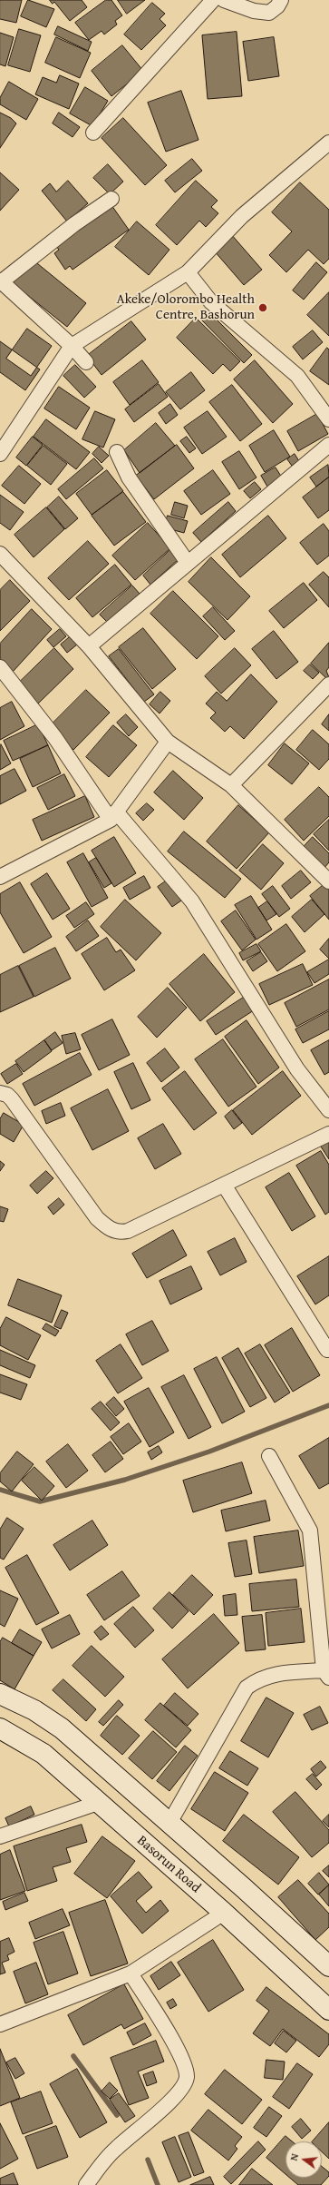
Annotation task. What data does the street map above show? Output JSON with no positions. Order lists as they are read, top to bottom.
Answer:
{
  "streets": {
    "main road": ["Basorun Road"]
  },
  "places": ["Akeke/Olorombo Health Centre, Bashorun"],
  "north": "left"
}
